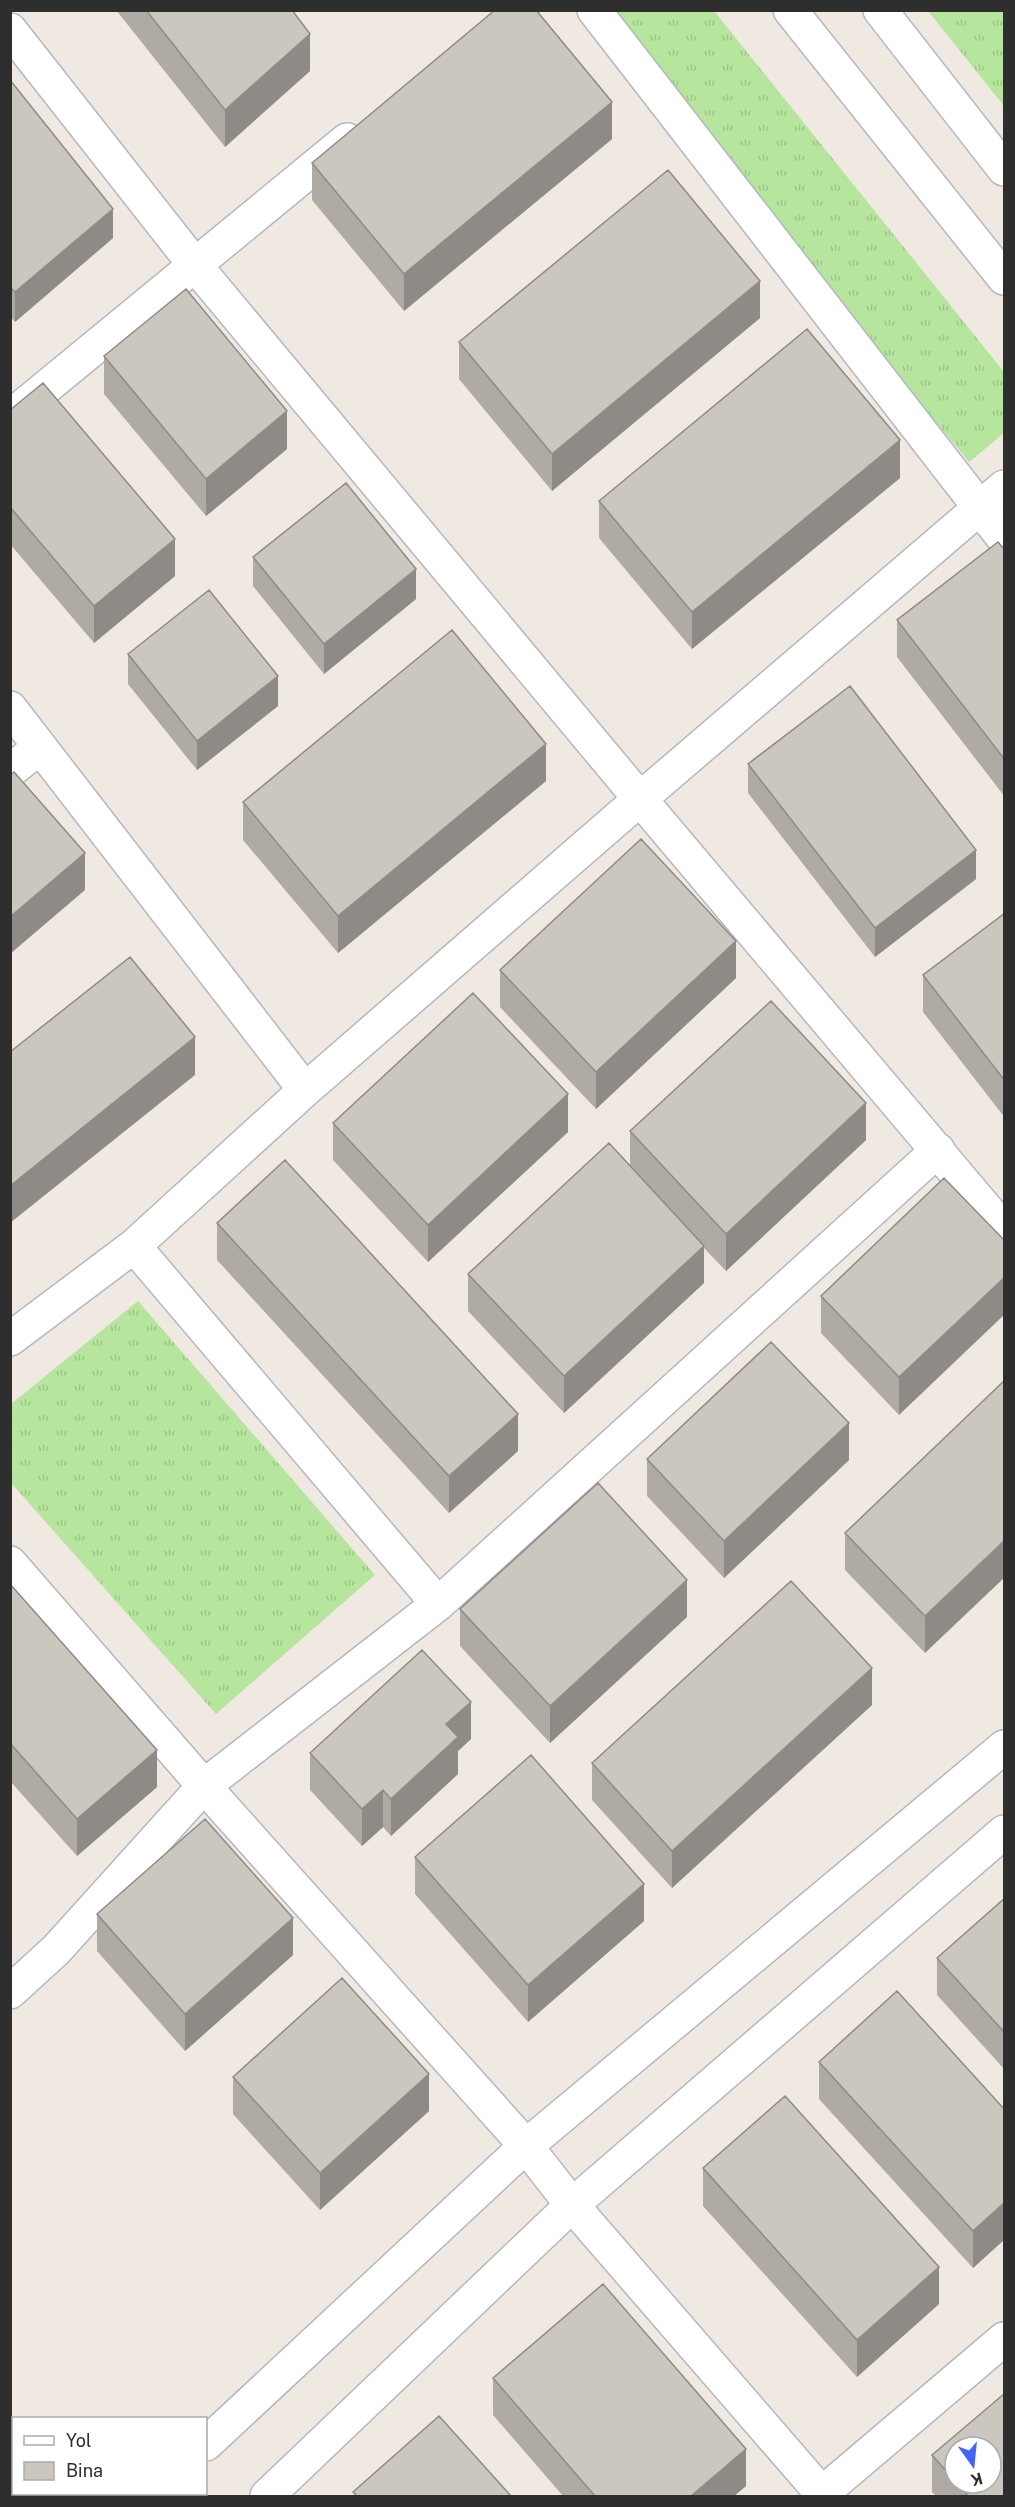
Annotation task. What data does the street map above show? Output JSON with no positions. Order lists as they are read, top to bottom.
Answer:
{
  "legend": ["Yol", "Bina"],
  "north": "bottom"
}
